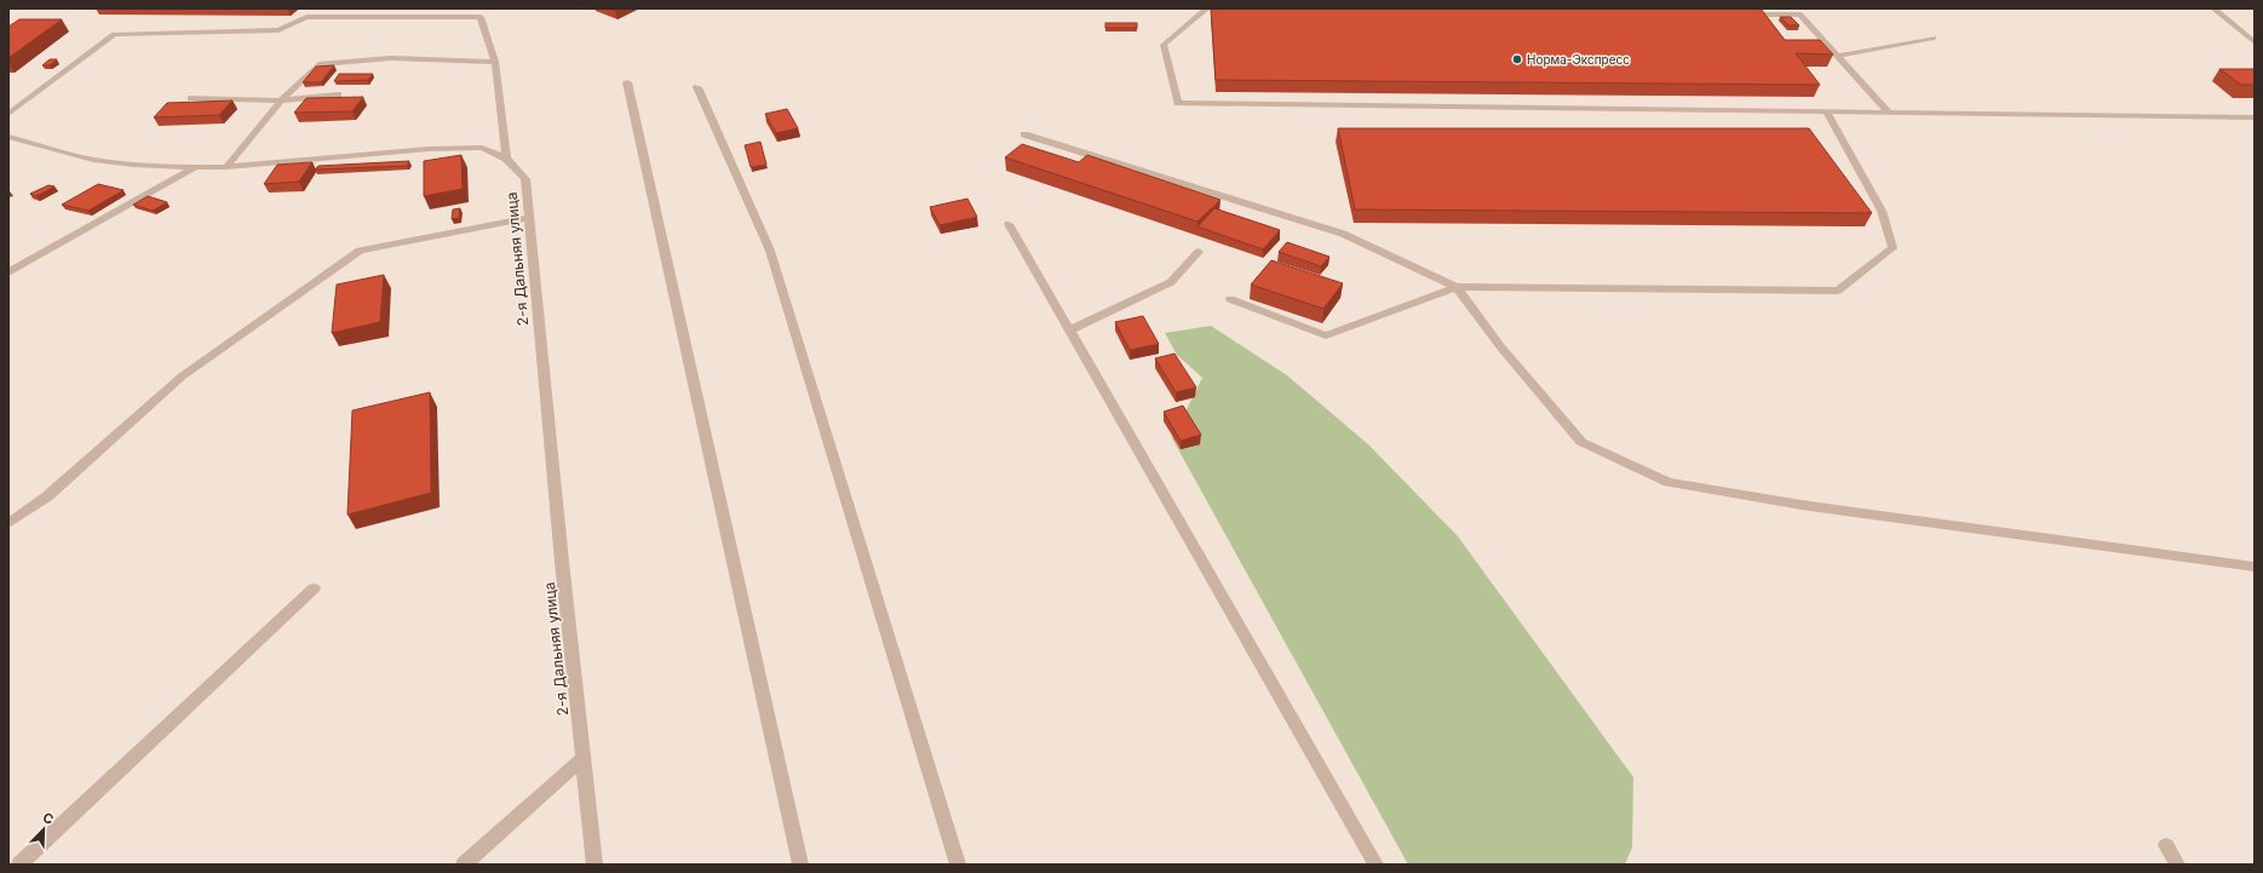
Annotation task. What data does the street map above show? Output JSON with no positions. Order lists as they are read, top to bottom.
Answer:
{
  "streets": {
    "street": ["2-я Дальняя улица"]
  },
  "places": ["Норма-Экспресс"],
  "north": "top right"
}
